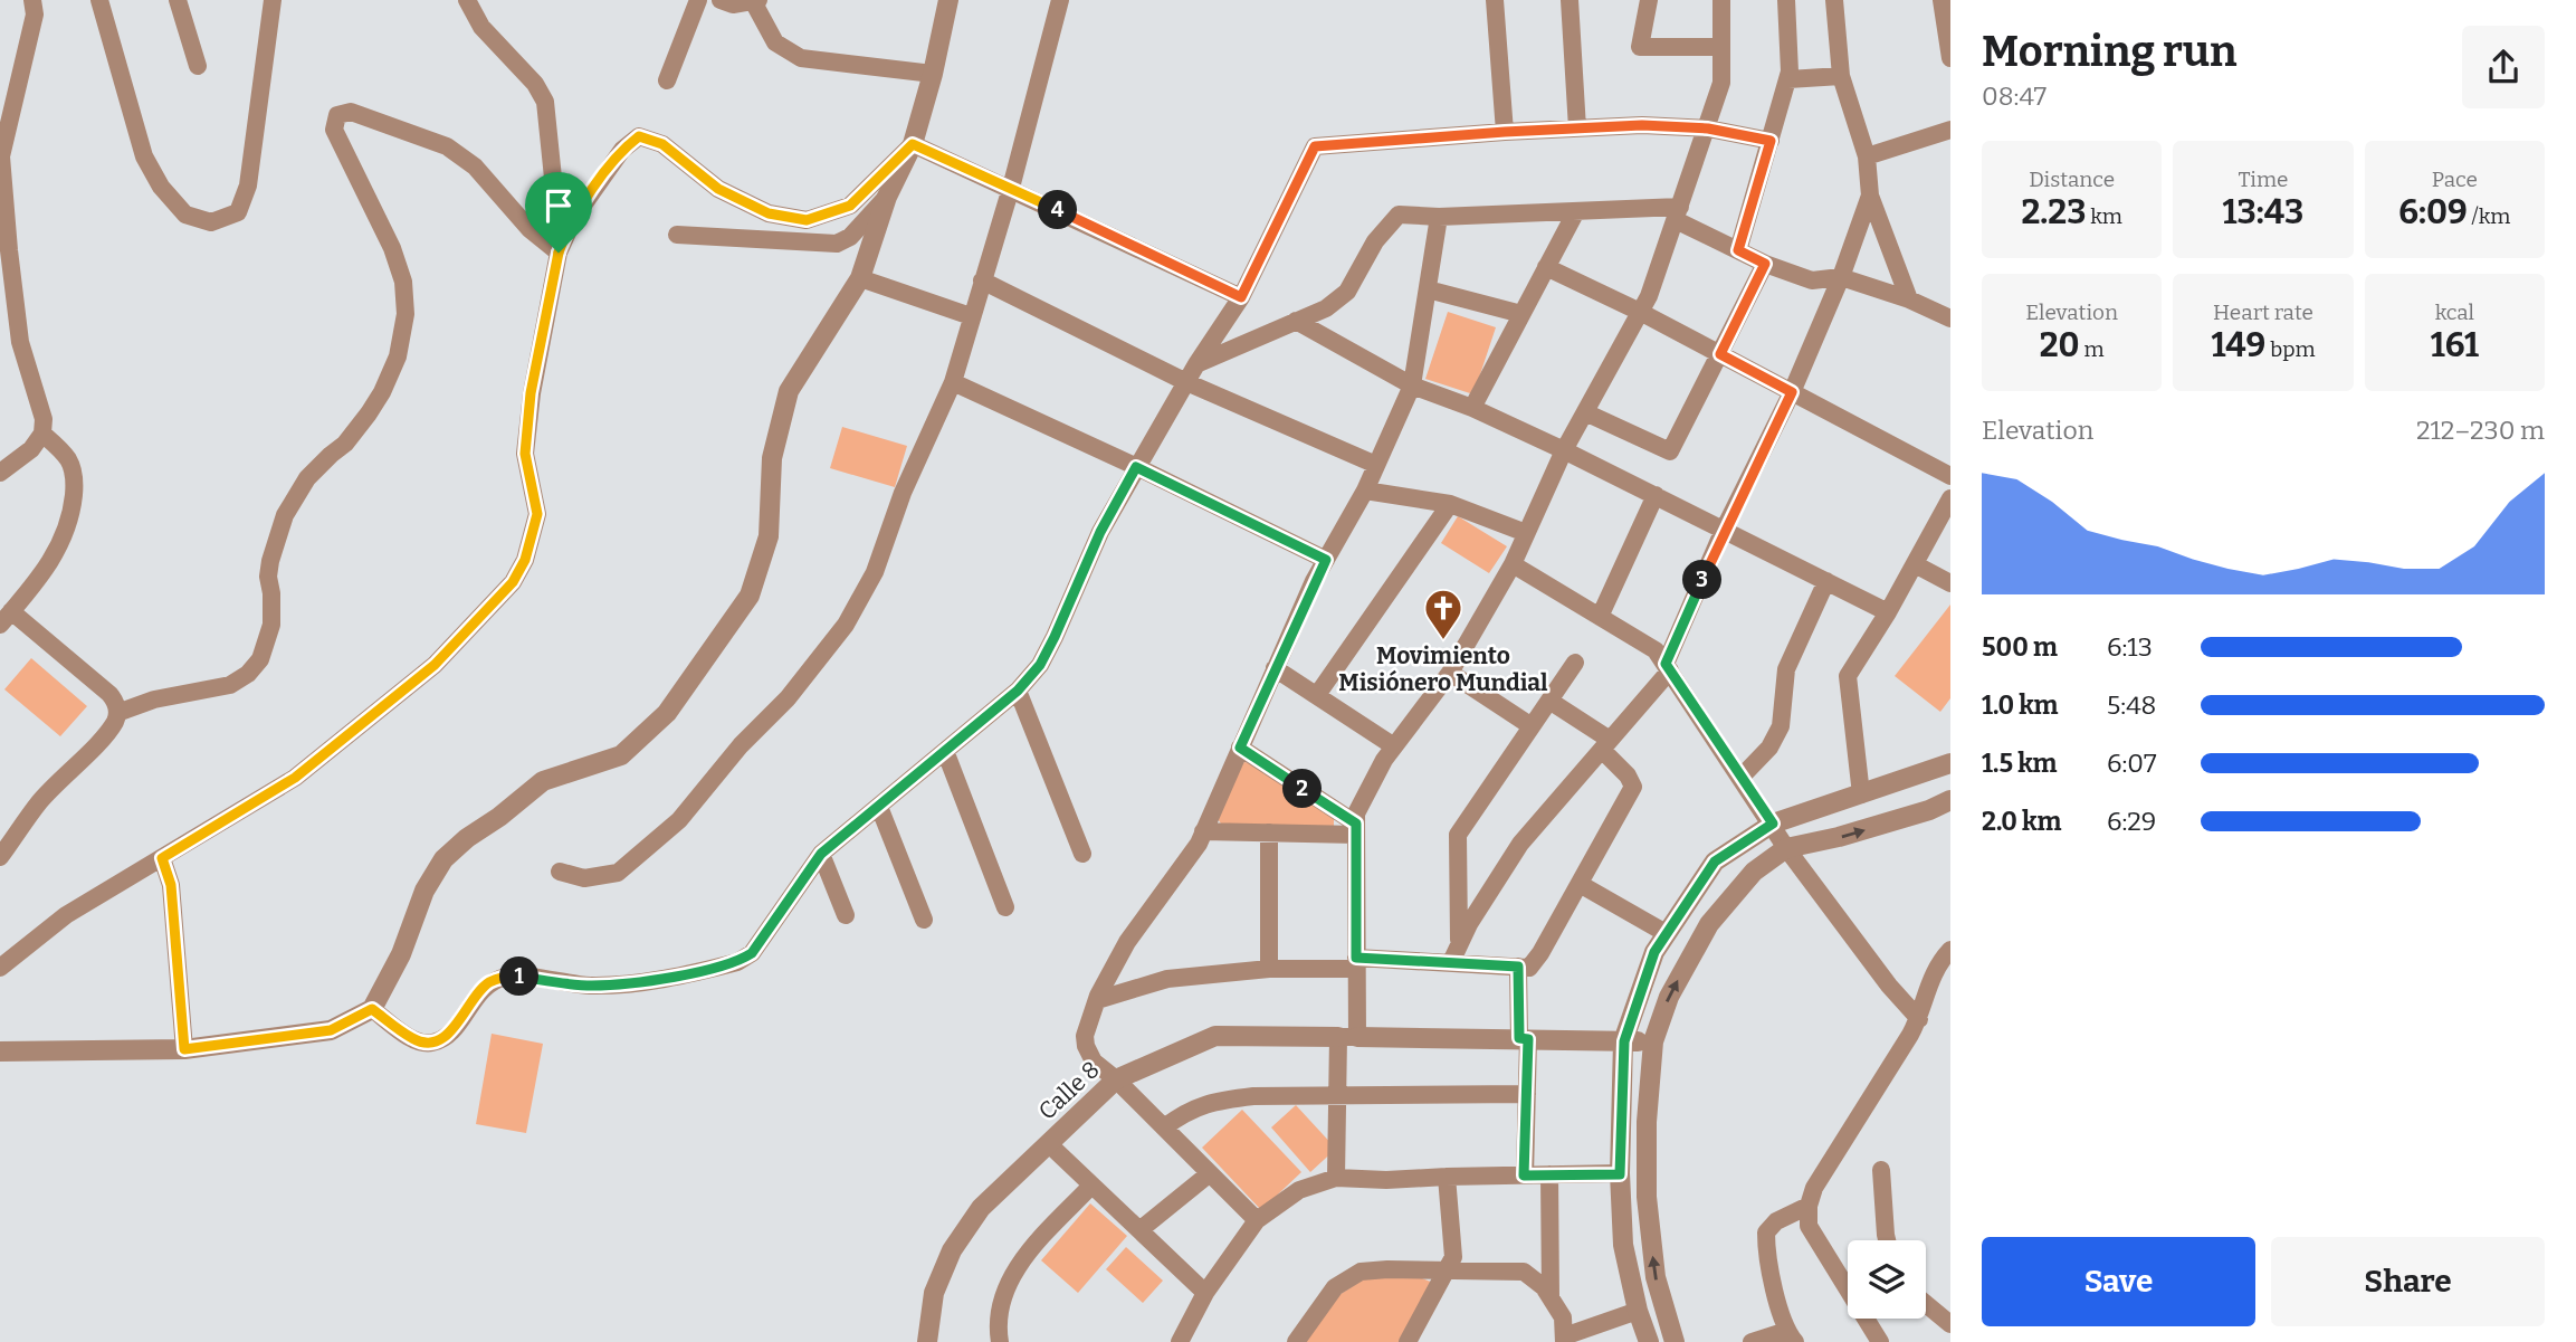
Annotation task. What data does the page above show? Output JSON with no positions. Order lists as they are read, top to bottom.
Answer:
{
  "streets": {
    "street": ["Calle 8"]
  },
  "places": {
    "church": ["Movimiento Misiónero Mundial"]
  },
  "page": {
    "heading": ["Morning run", "08:47"],
    "stats": [
      ["Distance", "2.23 km"],
      ["Time", "13:43"],
      ["Pace", "6:09 /km"],
      ["Elevation", "20 m"],
      ["Heart rate", "149 bpm"],
      ["kcal", "161"]
    ],
    "pins": [
      "4",
      "3",
      "2",
      "1"
    ],
    "chart": ["Elevation", "212–230 m"],
    "list": [
      {
        "name": "500 m",
        "note": "6:13"
      },
      {
        "name": "1.0 km",
        "note": "5:48"
      },
      {
        "name": "1.5 km",
        "note": "6:07"
      },
      {
        "name": "2.0 km",
        "note": "6:29"
      }
    ],
    "buttons": ["Save", "Share"]
  }
}
